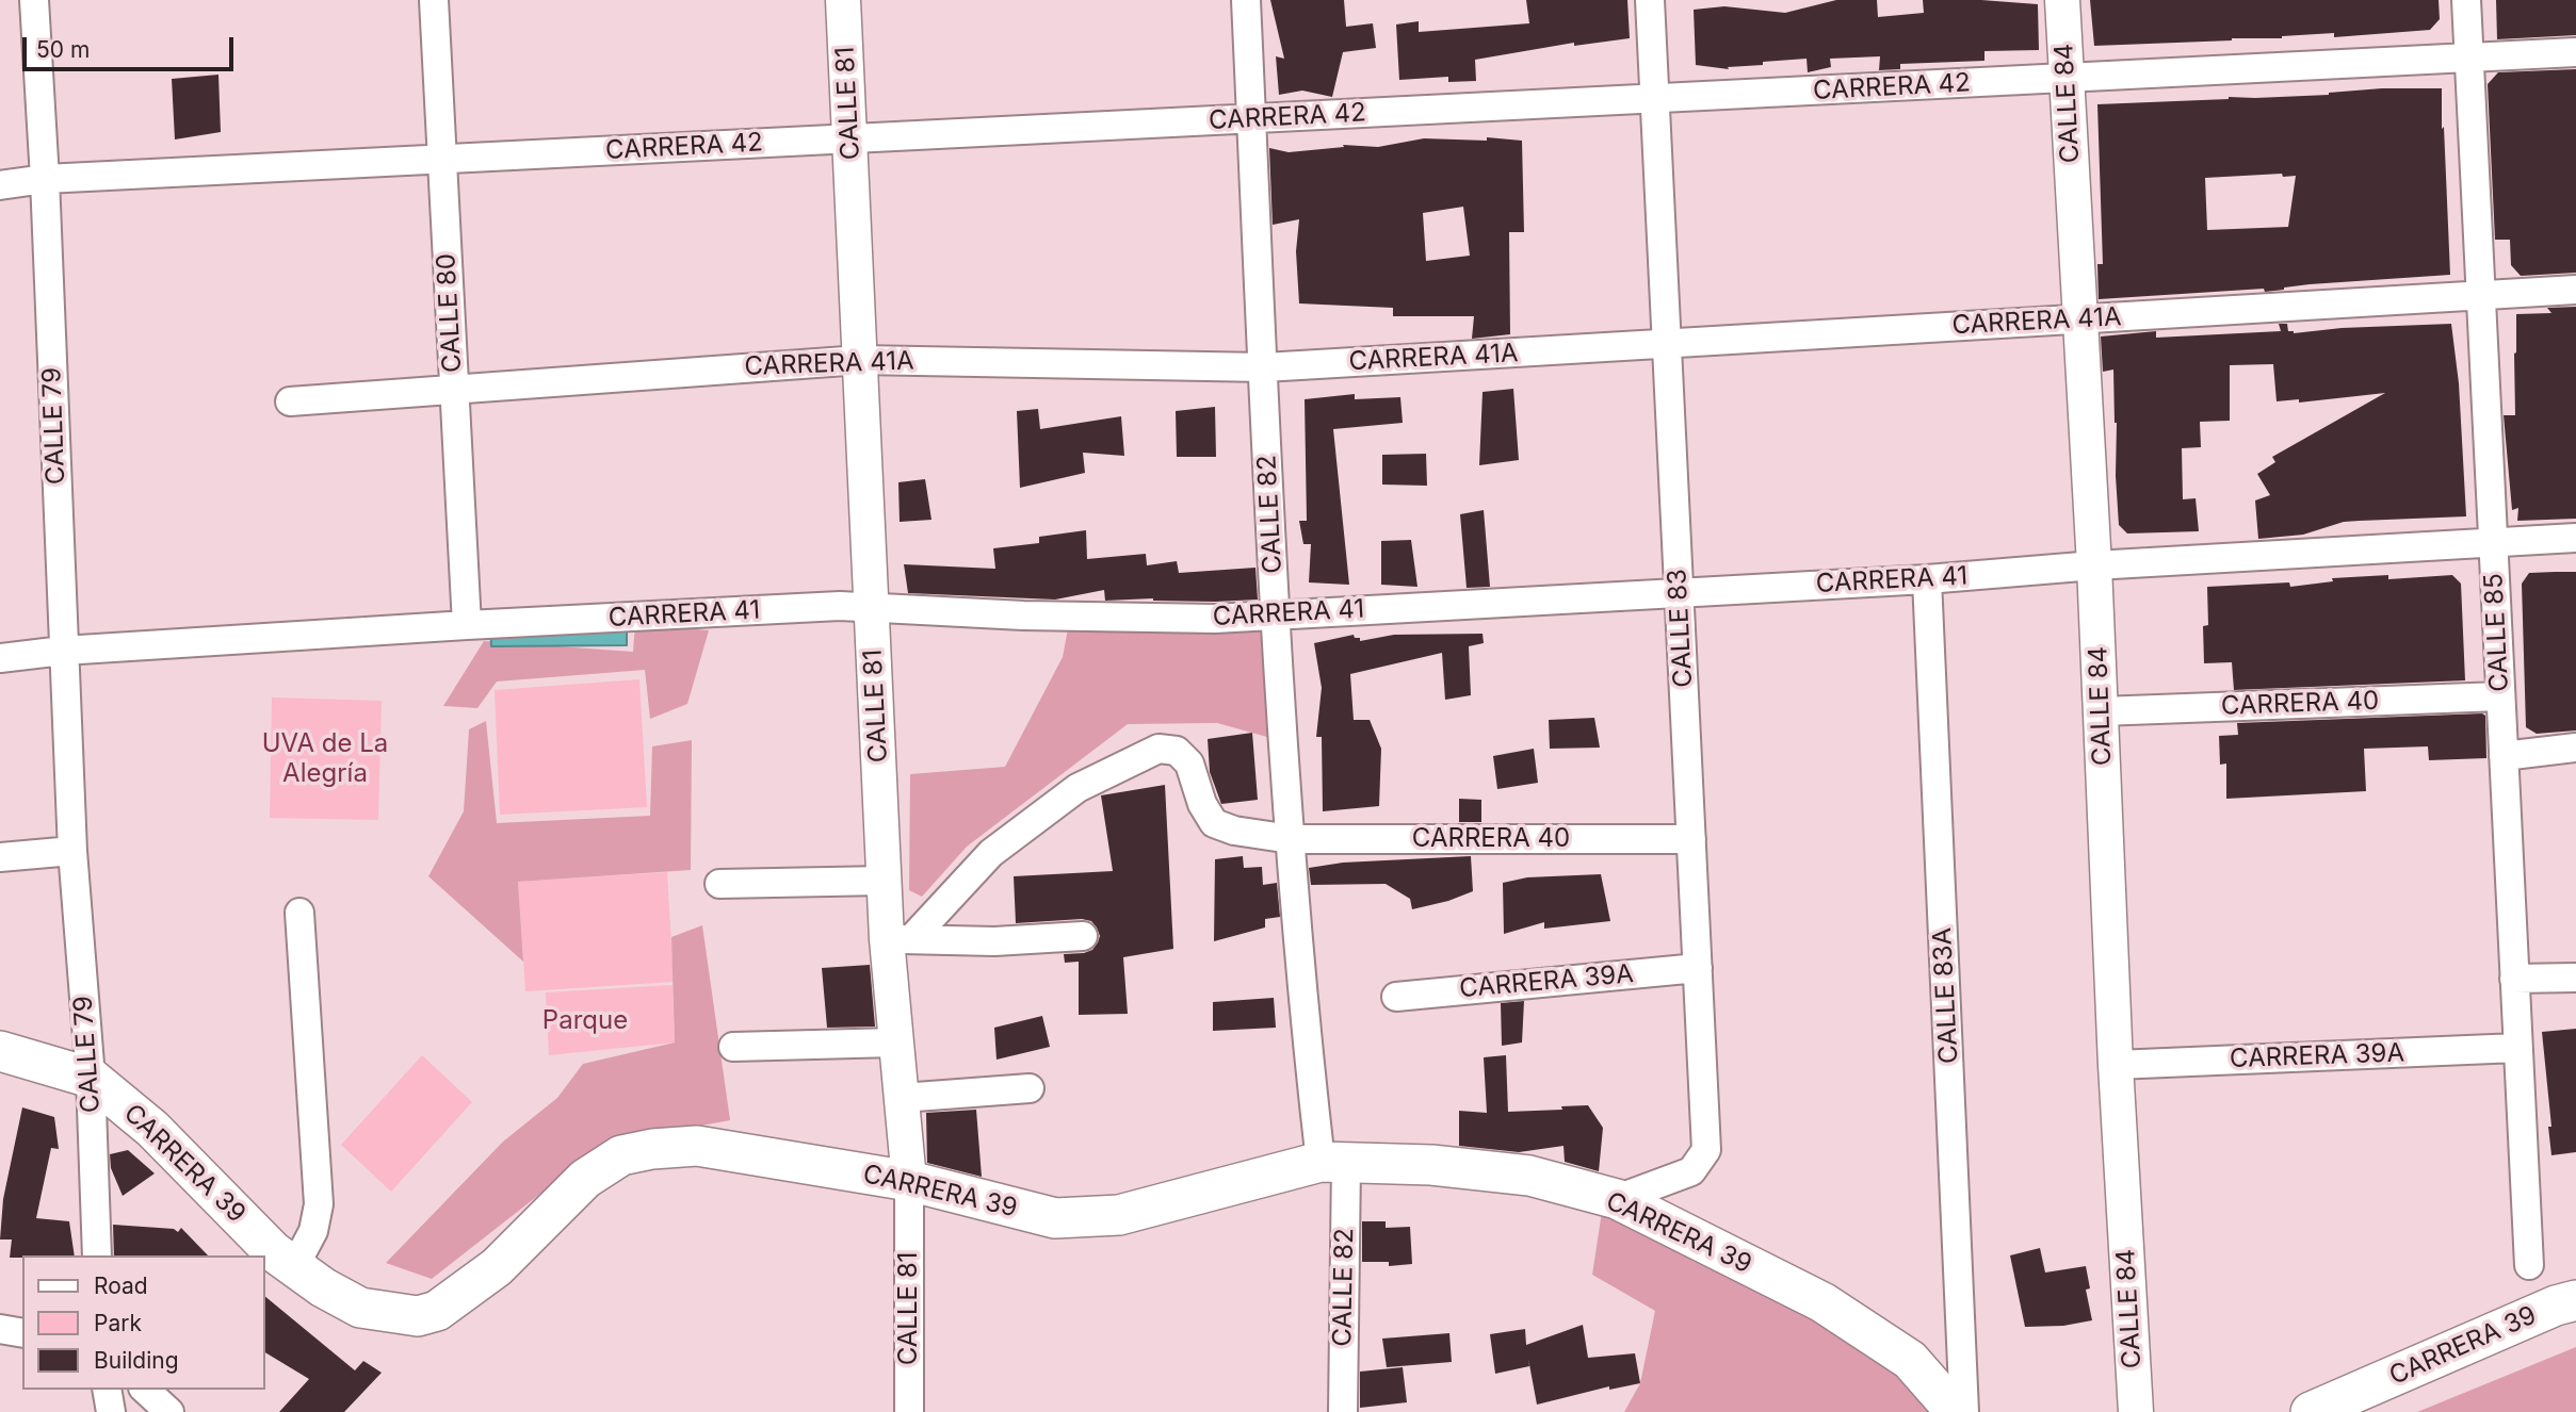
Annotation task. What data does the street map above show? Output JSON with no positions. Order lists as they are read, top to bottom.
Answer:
{
  "streets": {
    "main road": ["CARRERA 39"],
    "street": [
      "CARRERA 42",
      "CALLE 81",
      "CALLE 84",
      "CALLE 80",
      "CARRERA 41A",
      "CALLE 79",
      "CALLE 82",
      "CARRERA 41",
      "CALLE 83",
      "CALLE 85",
      "CARRERA 40",
      "CARRERA 39A",
      "CALLE 83A"
    ]
  },
  "crossings": [
    ["CARRERA 42", "CALLE 81"],
    ["CARRERA 42", "CALLE 84"],
    ["CARRERA 42", "CALLE 80"],
    ["CARRERA 42", "CALLE 79"],
    ["CARRERA 42", "CALLE 82"],
    ["CARRERA 42", "CALLE 83"],
    ["CARRERA 42", "CALLE 85"],
    ["CALLE 81", "CARRERA 41A"],
    ["CALLE 81", "CARRERA 41"],
    ["CALLE 81", "CARRERA 40"],
    ["CALLE 81", "CARRERA 39"],
    ["CALLE 84", "CARRERA 41A"],
    ["CALLE 84", "CARRERA 41"],
    ["CALLE 84", "CARRERA 40"],
    ["CALLE 84", "CARRERA 39A"],
    ["CALLE 80", "CARRERA 41A"],
    ["CALLE 80", "CARRERA 41"],
    ["CARRERA 41A", "CALLE 82"],
    ["CARRERA 41A", "CALLE 83"],
    ["CARRERA 41A", "CALLE 85"],
    ["CALLE 79", "CARRERA 41"],
    ["CALLE 79", "CARRERA 39"],
    ["CALLE 82", "CARRERA 41"],
    ["CALLE 82", "CARRERA 40"],
    ["CALLE 82", "CARRERA 39"],
    ["CARRERA 41", "CALLE 83"],
    ["CARRERA 41", "CALLE 85"],
    ["CARRERA 41", "CALLE 83A"],
    ["CALLE 83", "CARRERA 40"],
    ["CALLE 83", "CARRERA 39A"],
    ["CALLE 83", "CARRERA 39"],
    ["CALLE 85", "CARRERA 40"],
    ["CALLE 85", "CARRERA 39A"]
  ],
  "parks": ["UVA de La Alegría", "Parque"],
  "legend": ["Road", "Park", "Building"],
  "scale_bar": "50 m"
}
